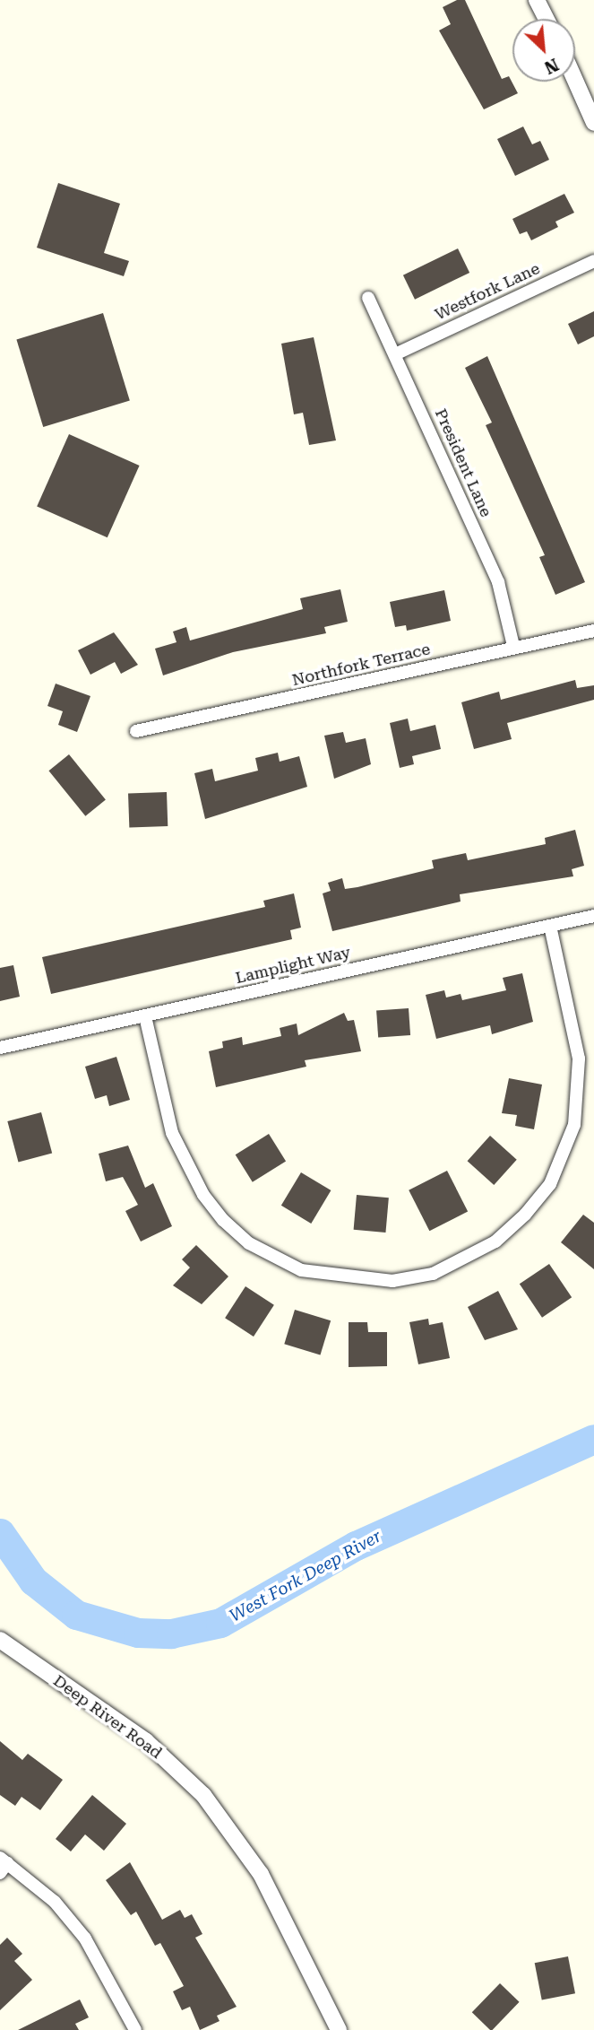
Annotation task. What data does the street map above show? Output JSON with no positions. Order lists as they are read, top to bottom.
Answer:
{
  "streets": {
    "street": [
      "Westfork Lane",
      "President Lane",
      "Northfork Terrace",
      "Lamplight Way",
      "Deep River Road"
    ]
  },
  "crossings": [
    ["Westfork Lane", "President Lane"],
    ["President Lane", "Northfork Terrace"]
  ],
  "water": ["West Fork Deep River"],
  "north": "bottom right"
}
